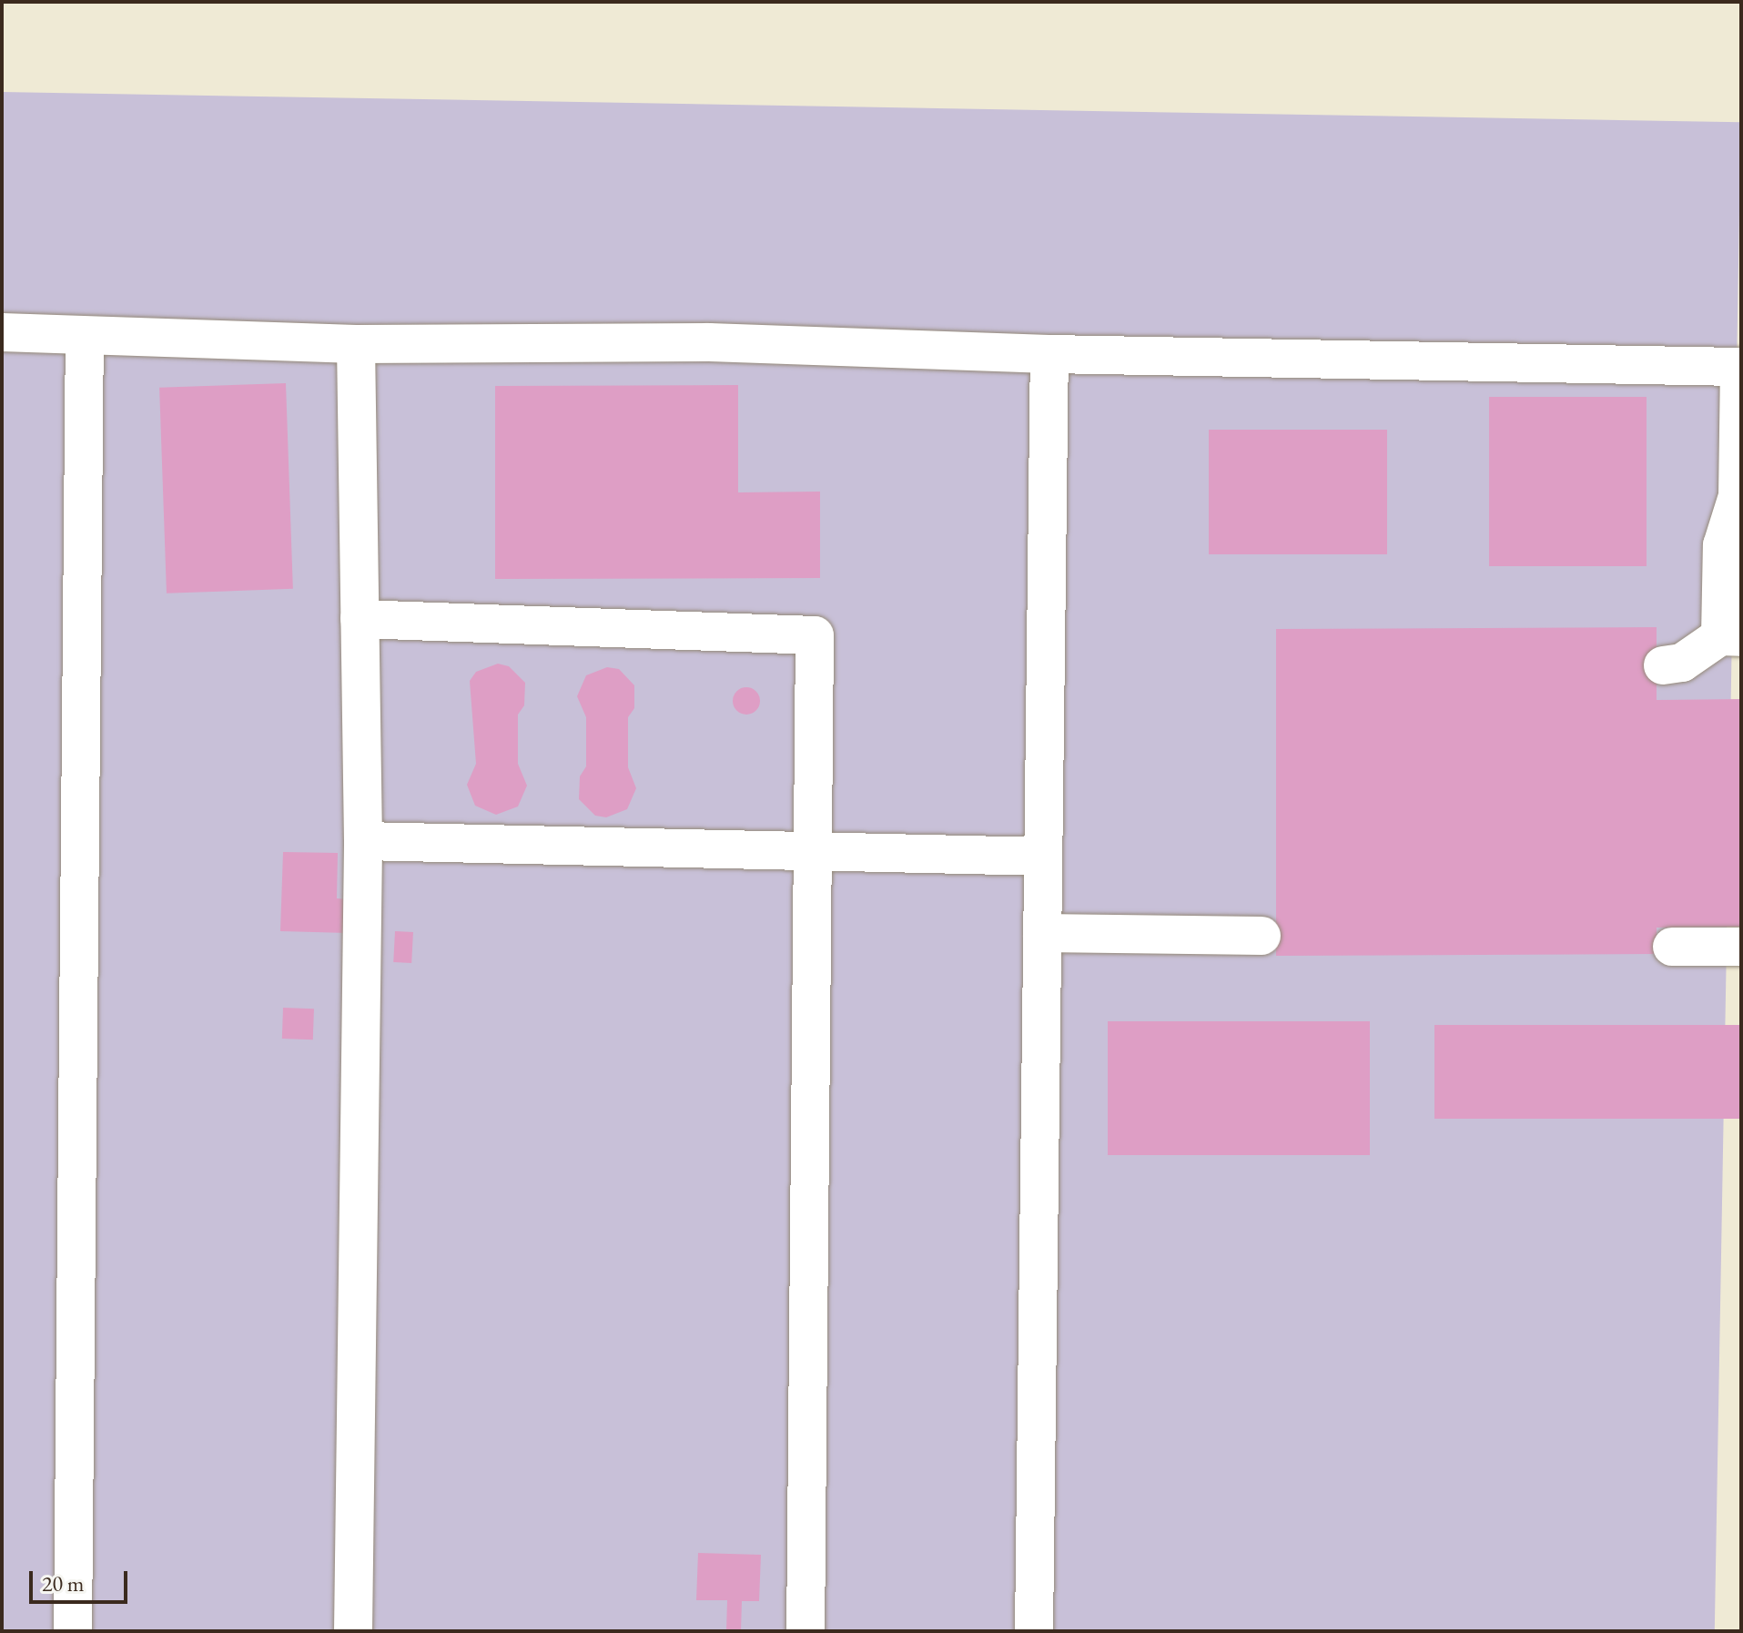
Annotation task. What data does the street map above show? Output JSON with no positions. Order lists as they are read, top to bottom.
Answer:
{
  "scale_bar": "20 m"
}
